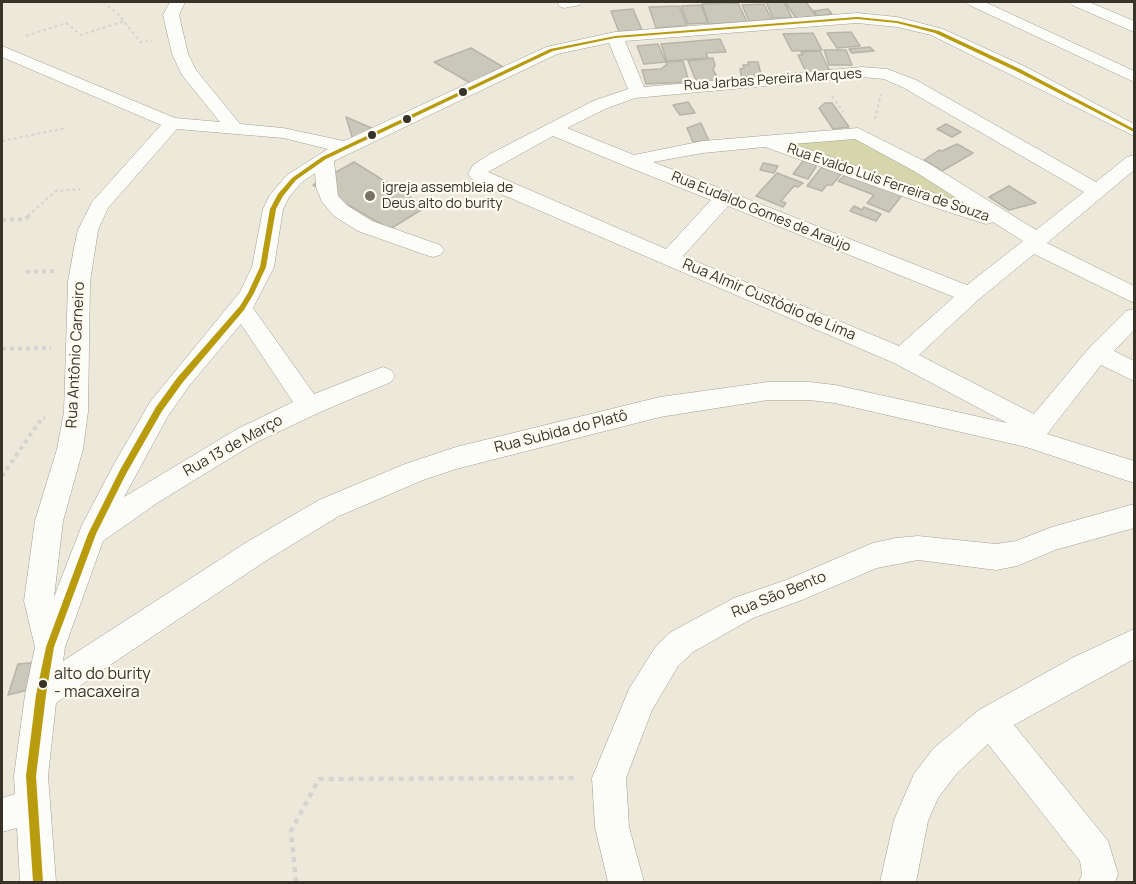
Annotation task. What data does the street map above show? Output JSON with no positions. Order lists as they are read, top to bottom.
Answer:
{
  "streets": {
    "street": [
      "Rua Jarbas Pereira Marques",
      "Rua Evaldo Luís Ferreira de Souza",
      "Rua Eudaldo Gomes de Araújo",
      "Rua Almir Custódio de Lima",
      "Rua Antônio Carneiro",
      "Rua Subida do Platô",
      "Rua 13 de Março",
      "Rua São Bento"
    ]
  },
  "crossings": [
    ["Rua Jarbas Pereira Marques", "Rua Eudaldo Gomes de Araújo"],
    ["Rua Jarbas Pereira Marques", "Rua Almir Custódio de Lima"],
    ["Rua Evaldo Luís Ferreira de Souza", "Rua Eudaldo Gomes de Araújo"],
    ["Rua Almir Custódio de Lima", "Rua Subida do Platô"]
  ],
  "places": ["igreja assembleia de Deus alto do burity", "alto do burity - macaxeira"]
}
